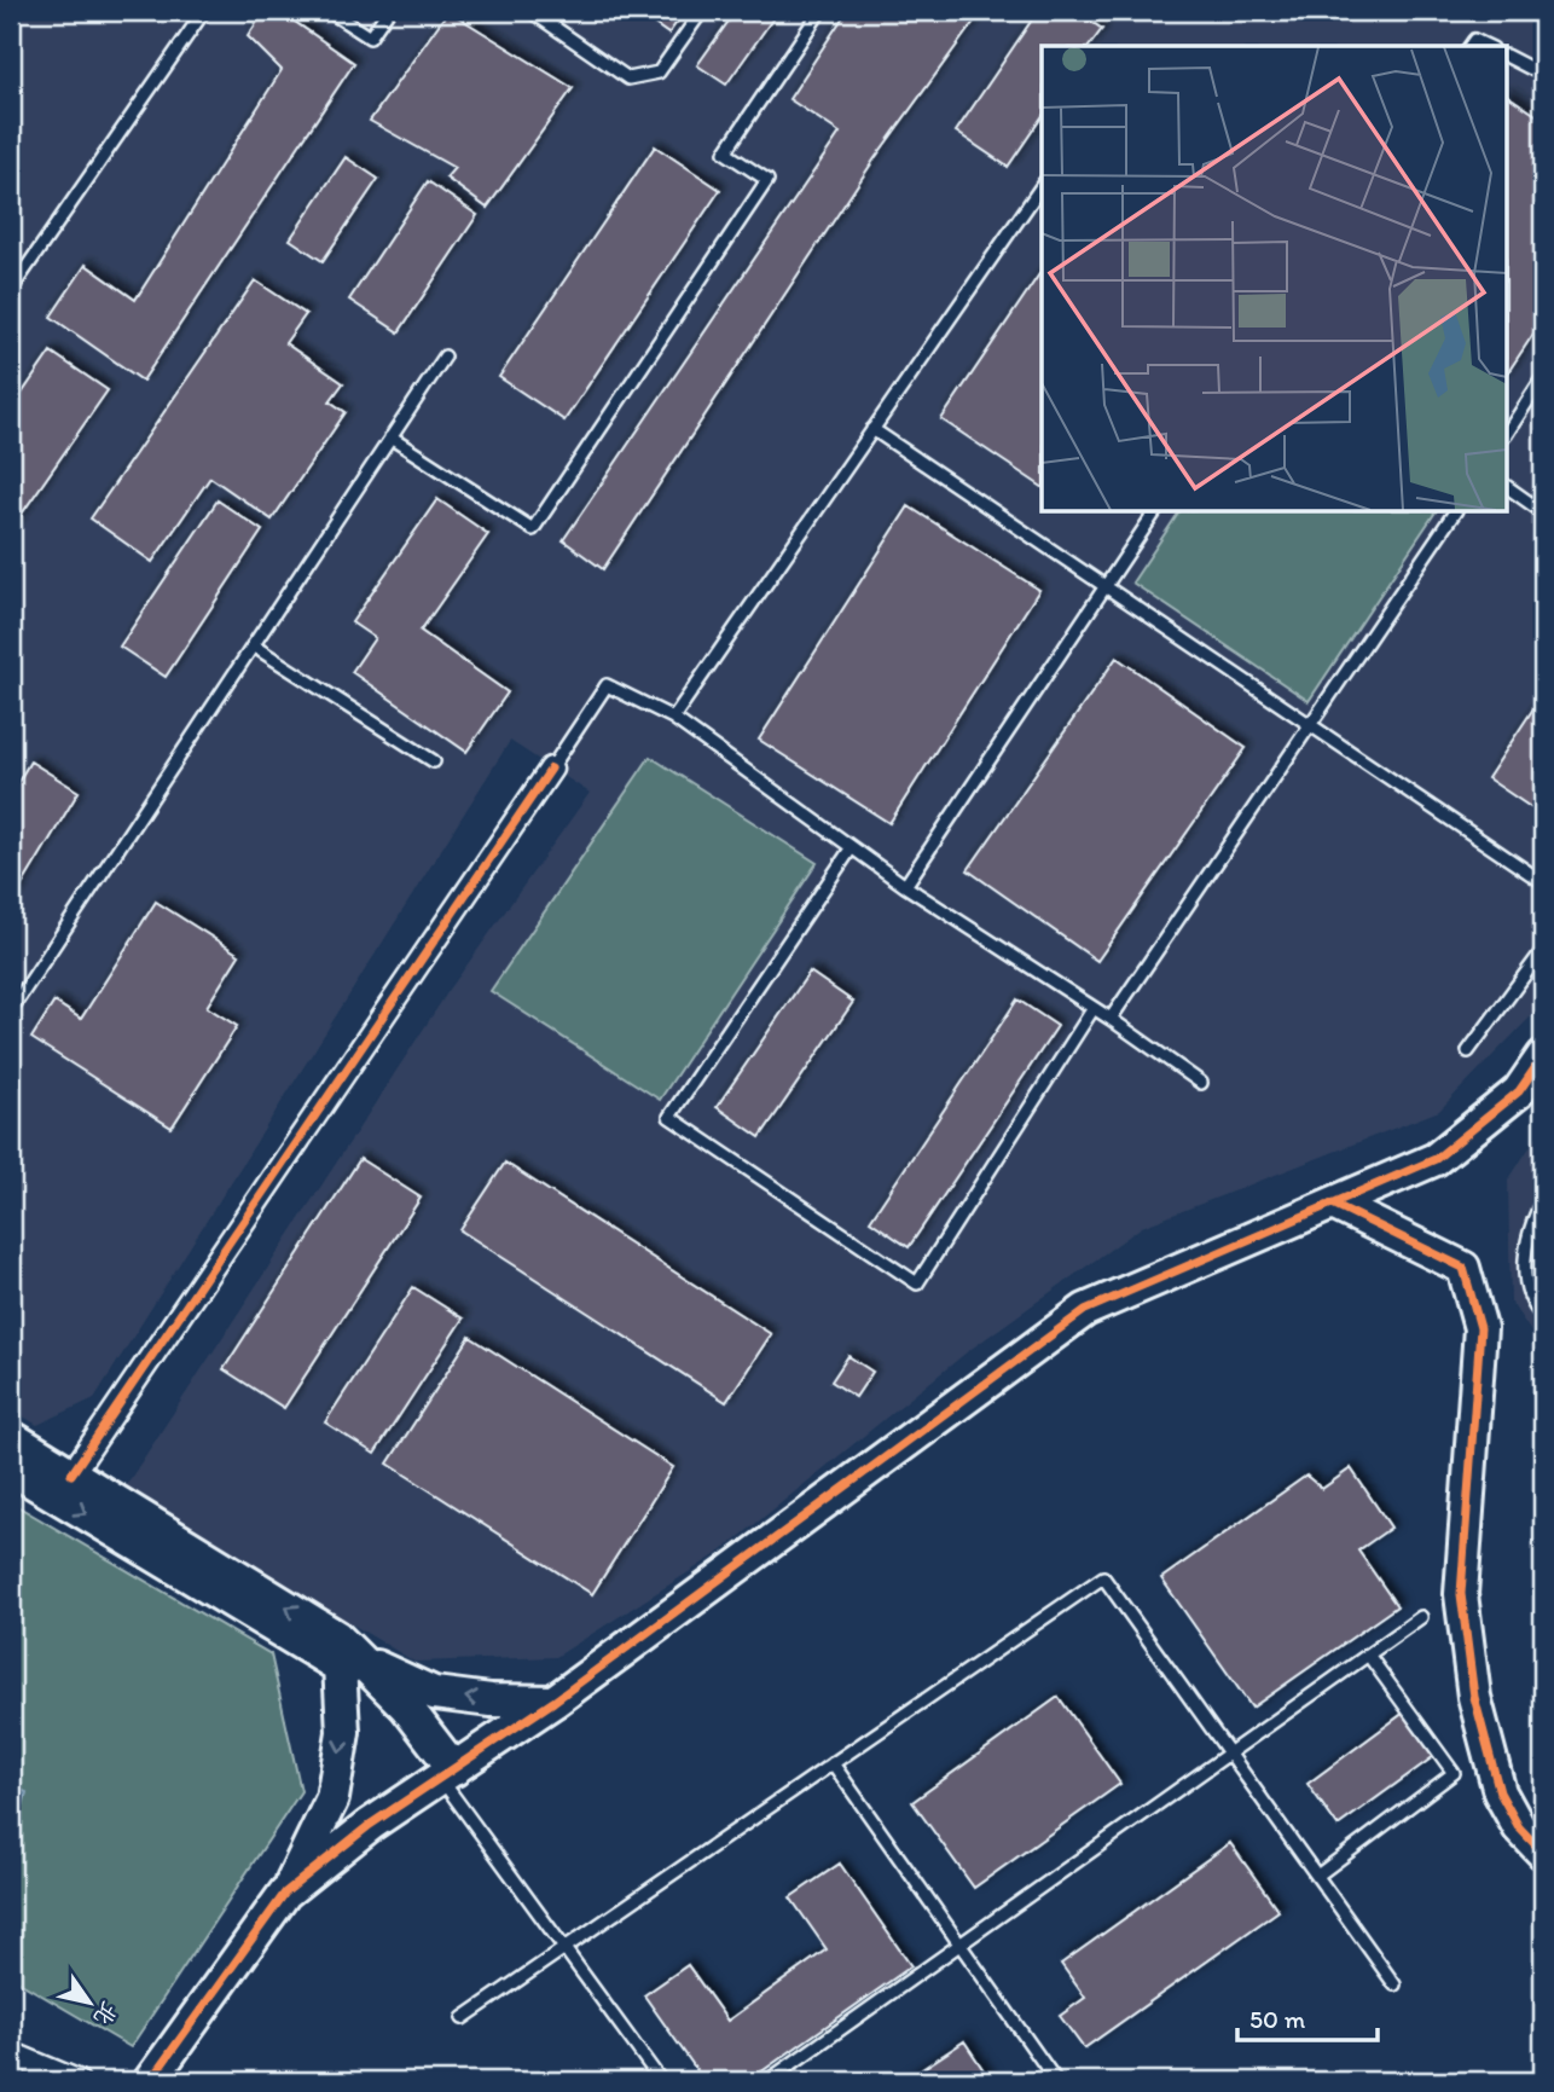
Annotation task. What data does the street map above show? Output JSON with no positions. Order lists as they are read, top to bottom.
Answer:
{
  "scale_bar": "50 m",
  "north": "bottom right"
}
